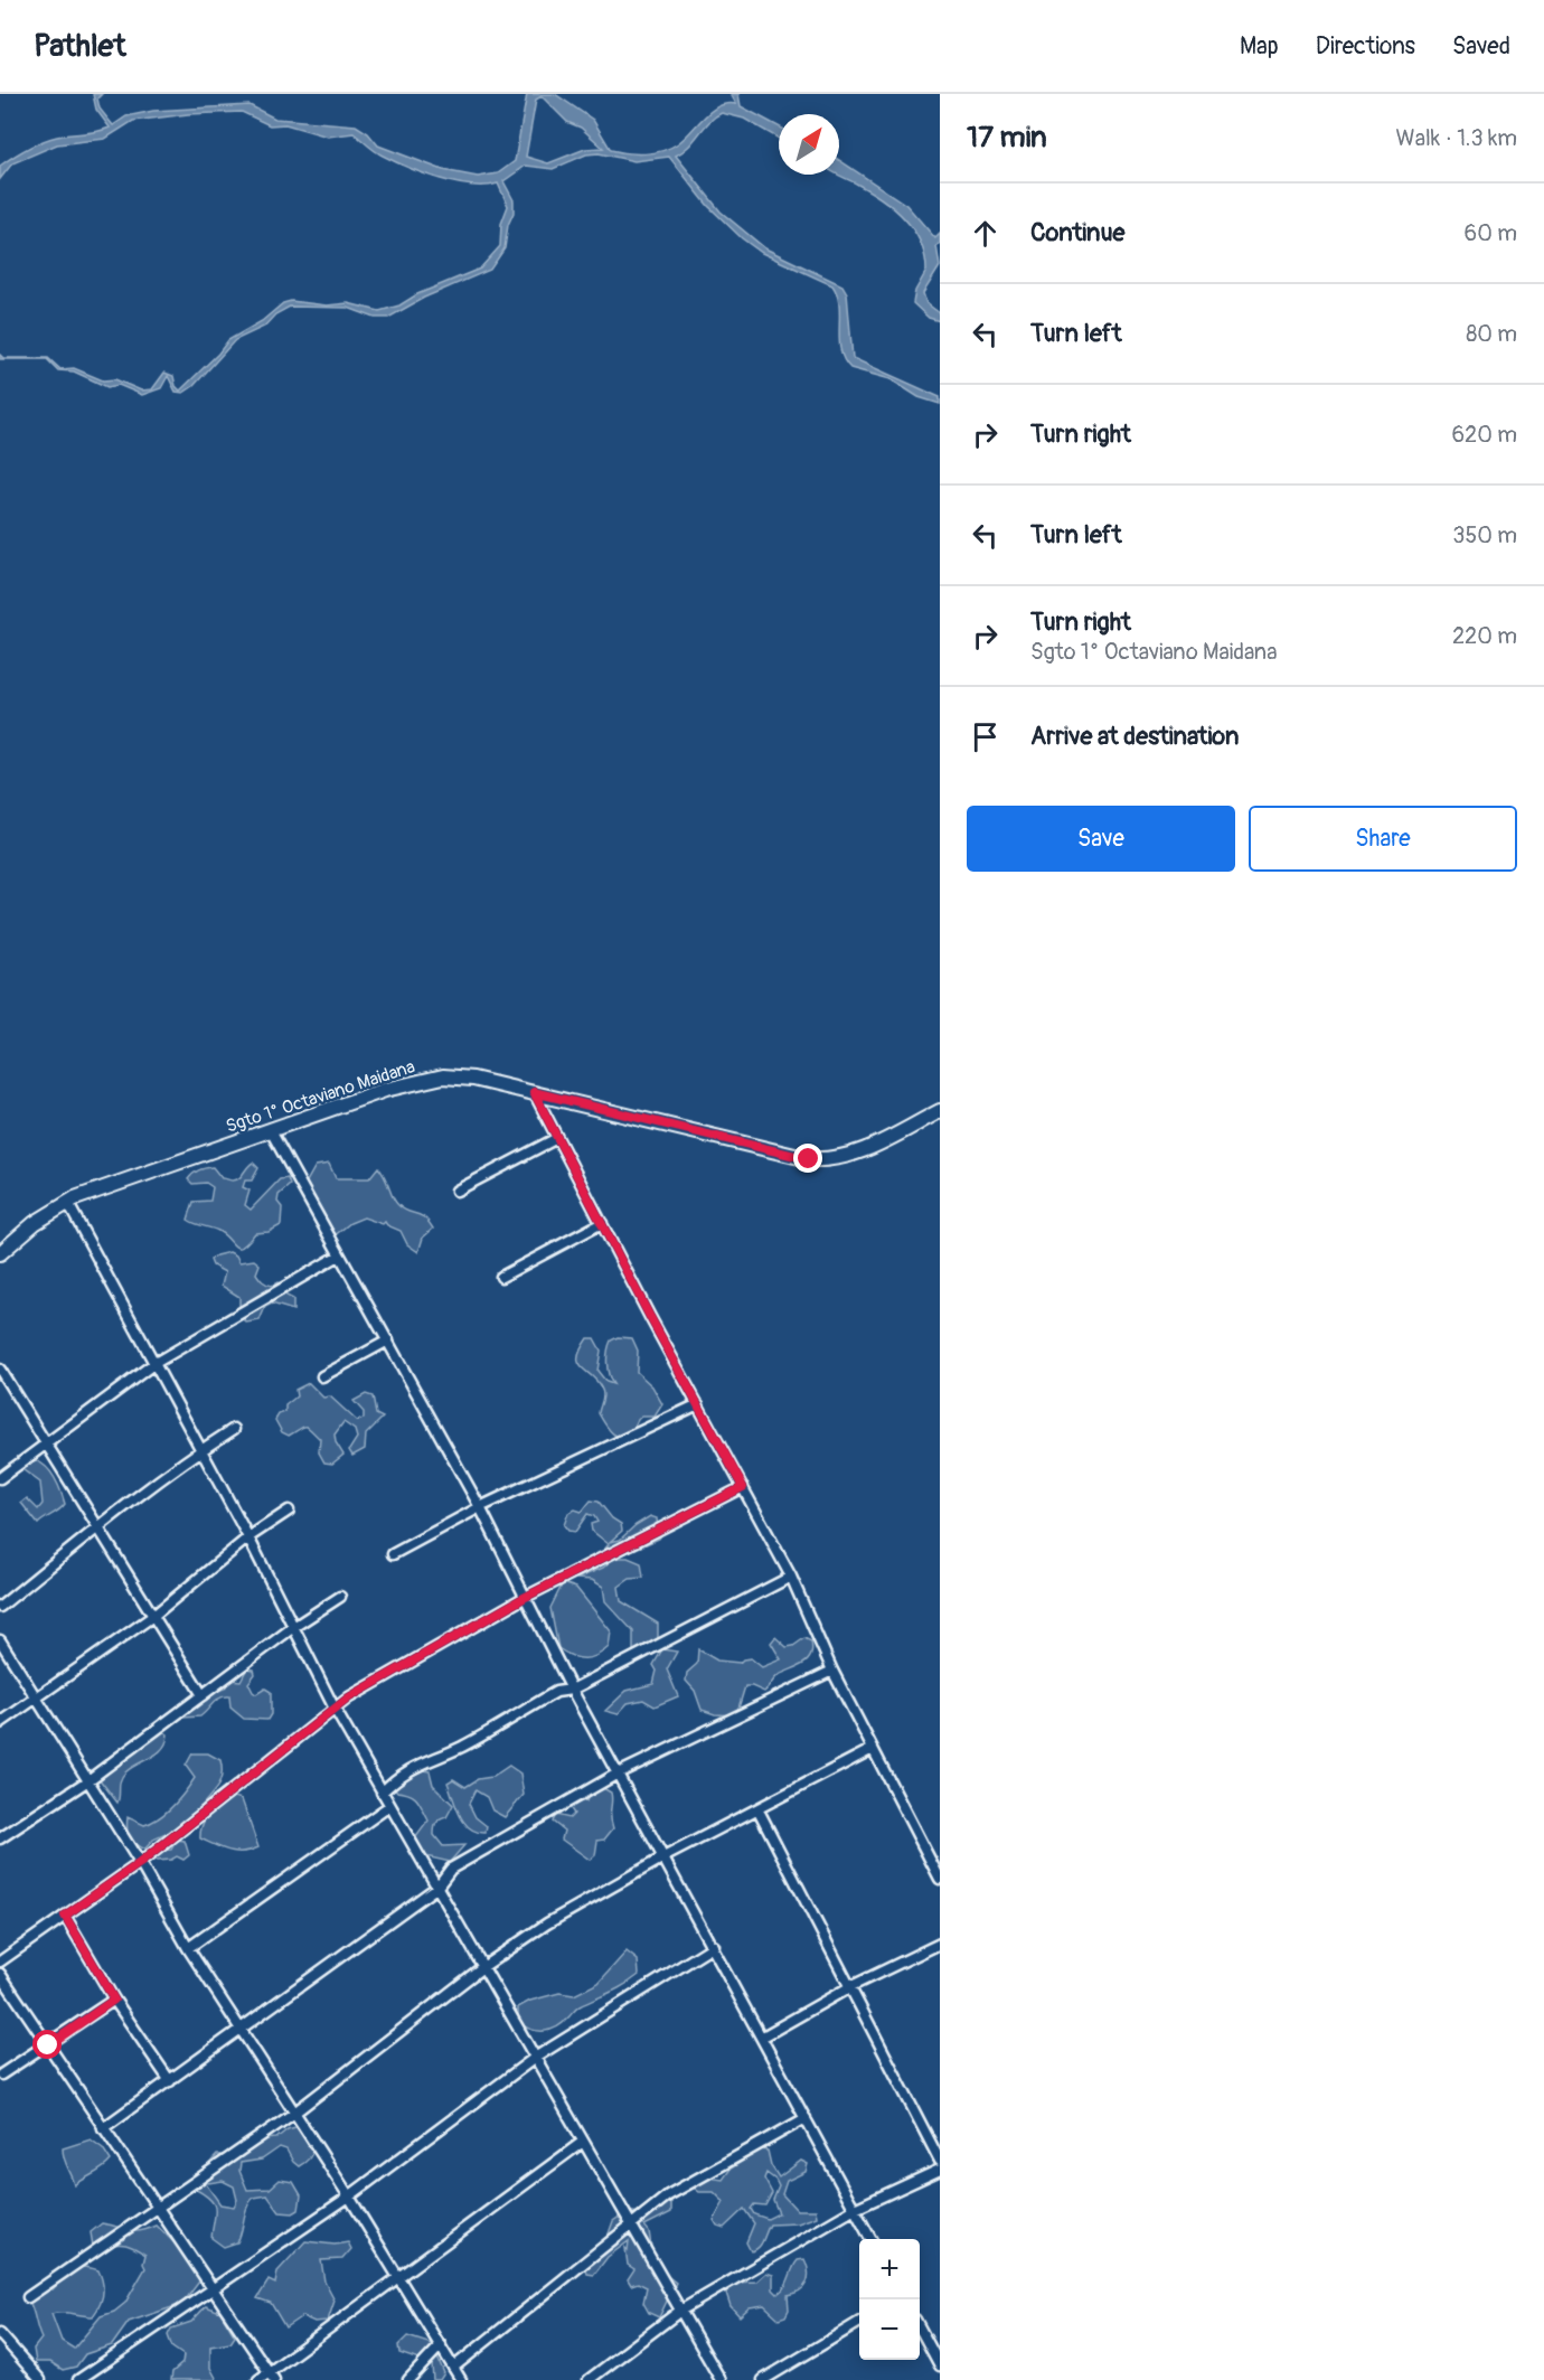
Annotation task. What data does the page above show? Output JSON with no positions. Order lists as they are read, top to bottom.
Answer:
{
  "streets": {
    "main road": ["Sgto 1° Octaviano Maidana"]
  },
  "north": "top right",
  "page": {
    "header": "Pathlet",
    "nav": ["Map", "Directions", "Saved"],
    "heading": ["17 min", "Walk · 1.3 km"],
    "list": [
      ["Continue", "60 m"],
      ["Turn left", "80 m"],
      ["Turn right", "620 m"],
      ["Turn left", "350 m"],
      ["Turn right", "Sgto 1° Octaviano Maidana", "220 m"],
      "Arrive at destination"
    ],
    "buttons": ["Save", "Share"],
    "map_buttons": ["+", "−"]
  }
}
